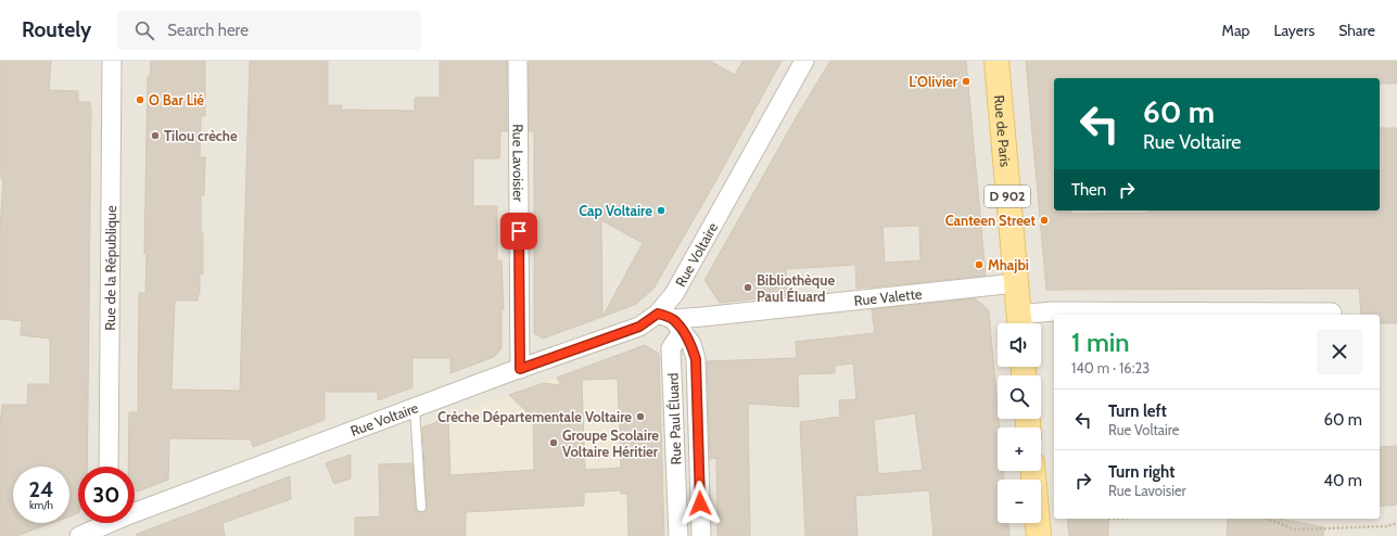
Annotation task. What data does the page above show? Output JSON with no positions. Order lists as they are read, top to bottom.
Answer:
{
  "streets": {
    "main road": ["Rue de Paris", "D 902"],
    "street": [
      "Rue Lavoisier",
      "Rue Voltaire",
      "Rue de la République",
      "Rue Valette",
      "Rue Paul Éluard"
    ]
  },
  "crossings": [
    ["Rue de Paris", "Rue Valette"],
    ["Rue Lavoisier", "Rue Voltaire"],
    ["Rue Voltaire", "Rue Valette"],
    ["Rue Voltaire", "Rue Paul Éluard"],
    ["Rue Valette", "Rue Paul Éluard"]
  ],
  "places": [
    "L'Olivier",
    "O Bar Lié",
    "Tilou crèche",
    "Cap Voltaire",
    "Canteen Street",
    "Mhajbi",
    "Bibliothèque Paul Éluard",
    "Crèche Départementale Voltaire",
    "Groupe Scolaire Voltaire Héritier"
  ],
  "page": {
    "header": "Routely",
    "search": "Search here",
    "nav": ["Map", "Layers", "Share"],
    "turn": ["60 m", "Rue Voltaire"],
    "then": "Then",
    "heading": ["1 min", "140 m · 16:23"],
    "map_buttons": ["+", "−"],
    "list": [
      {
        "name": "Turn left",
        "note": "Rue Voltaire",
        "value": "60 m"
      },
      {
        "name": "Turn right",
        "note": "Rue Lavoisier",
        "value": "40 m"
      }
    ],
    "speed": "24 km/h",
    "limit": "30"
  }
}
